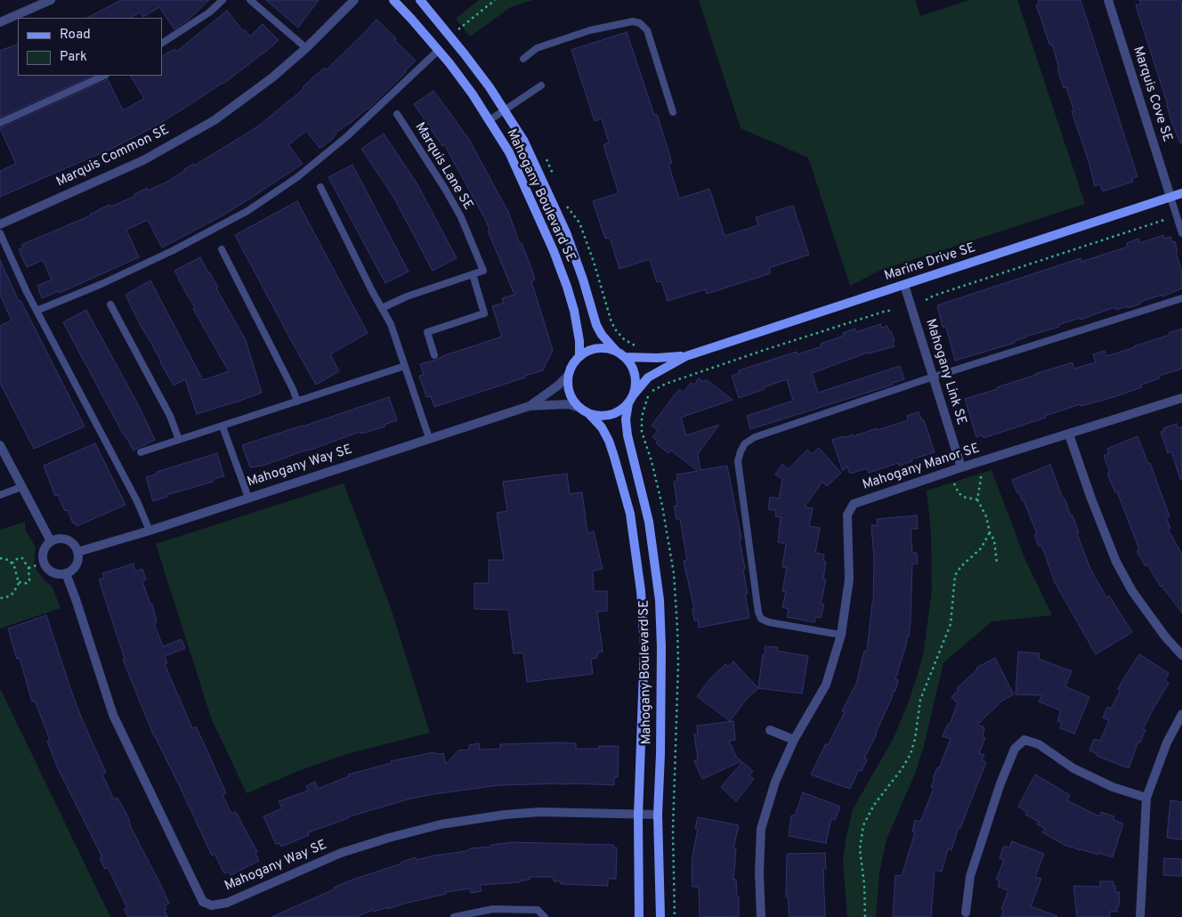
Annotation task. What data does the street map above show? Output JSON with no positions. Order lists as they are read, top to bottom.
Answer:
{
  "streets": {
    "street": [
      "Marquis Cove SE",
      "Marquis Common SE",
      "Mahogany Boulevard SE",
      "Marine Drive SE",
      "Mahogany Link SE",
      "Mahogany Way SE",
      "Mahogany Manor SE"
    ],
    "lane": ["Marquis Lane SE"]
  },
  "crossings": [
    ["Marquis Cove SE", "Marine Drive SE"],
    ["Mahogany Boulevard SE", "Marine Drive SE"],
    ["Mahogany Boulevard SE", "Mahogany Way SE"],
    ["Marine Drive SE", "Mahogany Link SE"],
    ["Marine Drive SE", "Mahogany Way SE"],
    ["Mahogany Link SE", "Mahogany Manor SE"]
  ],
  "legend": ["Road", "Park"]
}
